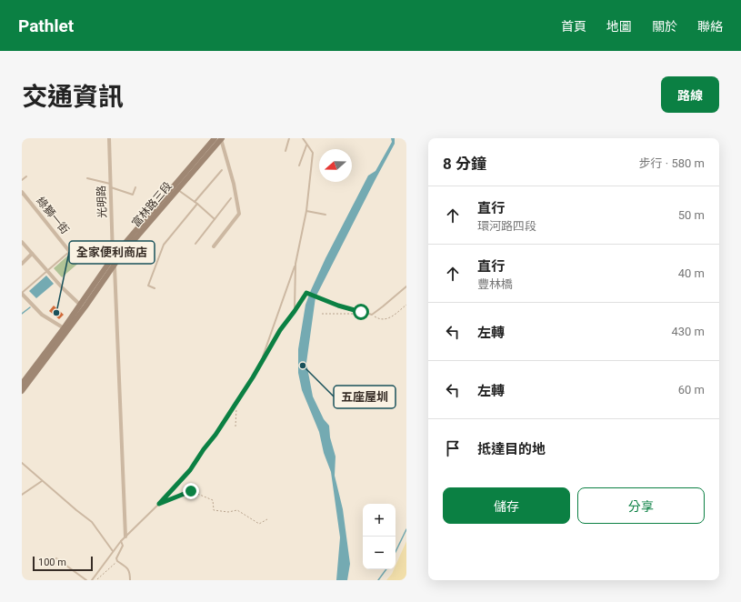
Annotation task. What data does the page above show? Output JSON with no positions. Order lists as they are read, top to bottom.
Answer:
{
  "streets": {
    "main road": ["富林路三段"],
    "street": ["光明路", "綠獅一街"]
  },
  "crossings": [
    ["光明路", "富林路三段"]
  ],
  "places": ["全家便利商店", "五座屋圳"],
  "scale_bar": "100 m",
  "north": "left",
  "page": {
    "header": "Pathlet",
    "nav": [
      "首頁",
      "地圖",
      "關於",
      "聯絡"
    ],
    "title": "交通資訊",
    "buttons": [
      "路線",
      ["儲存", "分享"]
    ],
    "heading": ["8 分鐘", "步行 · 580 m"],
    "list": [
      ["直行", "環河路四段", "50 m"],
      ["直行", "豐林橋", "40 m"],
      ["左轉", "430 m"],
      ["左轉", "60 m"],
      "抵達目的地"
    ],
    "map_buttons": ["+", "−"],
    "scale": "100 m"
  }
}
